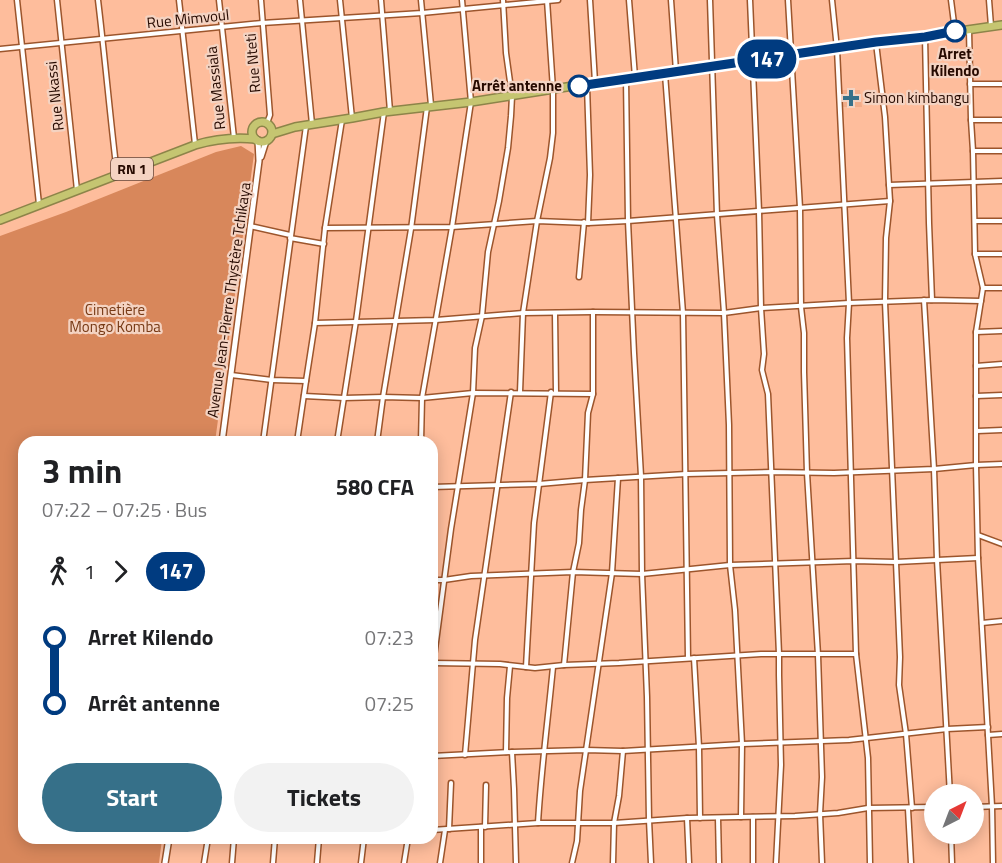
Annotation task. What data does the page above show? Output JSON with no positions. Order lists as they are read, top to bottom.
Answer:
{
  "streets": {
    "highway": ["RN 1"],
    "street": [
      "Rue Mimvoul",
      "Rue Nteti",
      "Rue Massiala",
      "Rue Nkassi",
      "Avenue Jean-Pierre Thystère Tchikaya"
    ]
  },
  "crossings": [
    ["Rue Mimvoul", "Rue Nteti"],
    ["Rue Mimvoul", "Rue Massiala"],
    ["Rue Mimvoul", "Rue Nkassi"],
    ["Rue Nteti", "RN 1"],
    ["Rue Nteti", "Avenue Jean-Pierre Thystère Tchikaya"],
    ["Rue Massiala", "RN 1"],
    ["Rue Nkassi", "RN 1"],
    ["RN 1", "Avenue Jean-Pierre Thystère Tchikaya"]
  ],
  "parks": ["Cimetière Mongo Komba"],
  "places": {
    "other": ["Arret Kilendo", "Arrêt antenne"],
    "health": ["Simon kimbangu"]
  },
  "lines": ["bus line 147"],
  "north": "top right",
  "page": {
    "on_map": "147",
    "heading": ["3 min", "07:22 – 07:25 · Bus", "580 CFA"],
    "legs": ["1", "147"],
    "list": [
      {
        "name": "Arret Kilendo",
        "value": "07:23"
      },
      {
        "name": "Arrêt antenne",
        "value": "07:25"
      }
    ],
    "buttons": ["Start", "Tickets"]
  }
}
